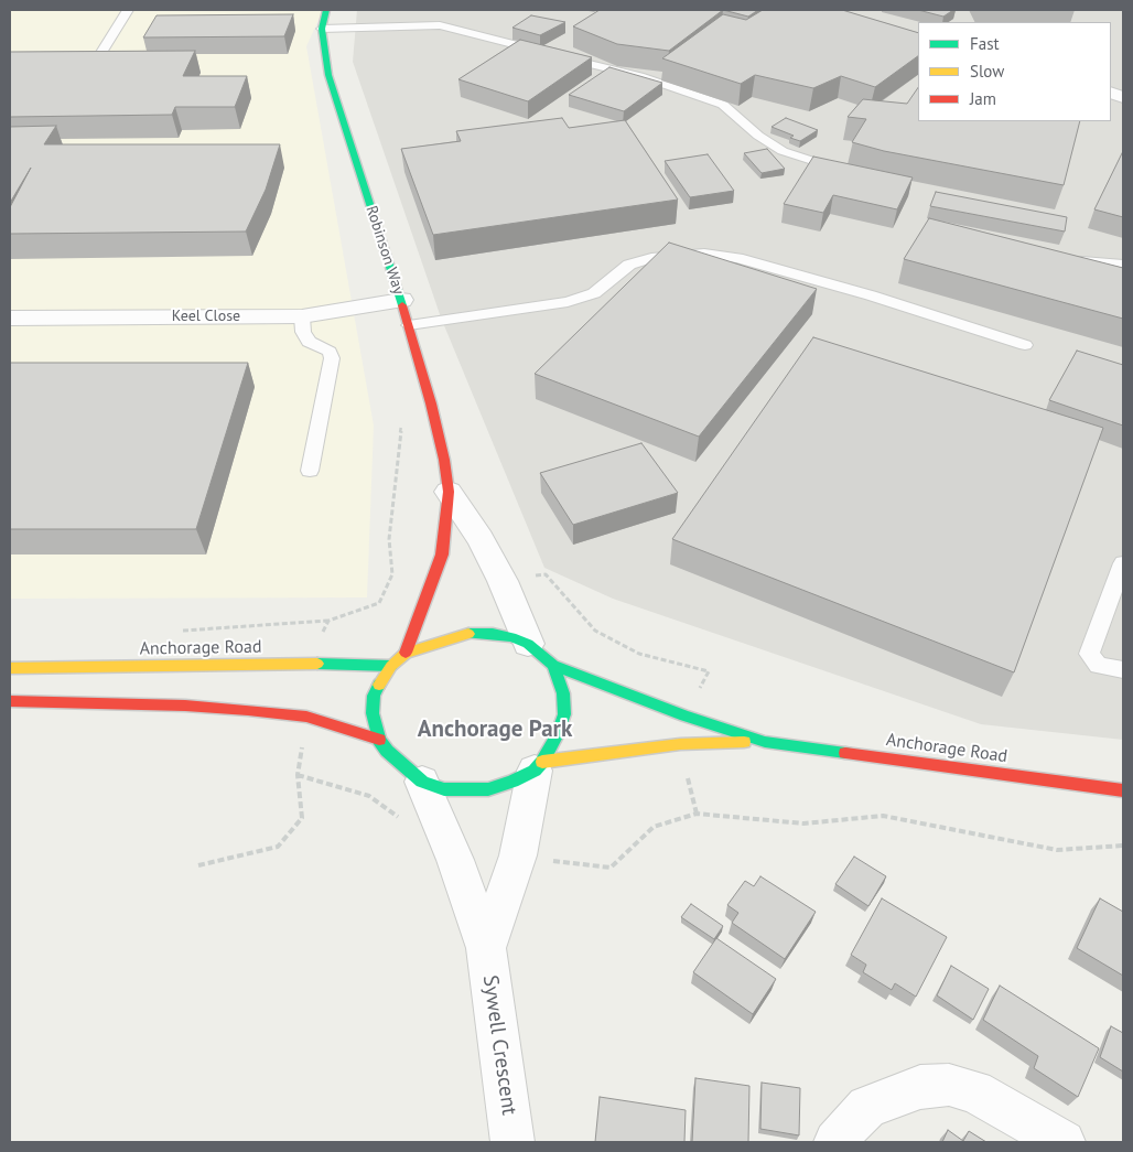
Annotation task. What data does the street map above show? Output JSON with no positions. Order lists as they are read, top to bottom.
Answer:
{
  "streets": {
    "street": [
      "Robinson Way",
      "Keel Close",
      "Anchorage Road",
      "Sywell Crescent"
    ]
  },
  "crossings": [
    ["Robinson Way", "Keel Close"],
    ["Robinson Way", "Anchorage Road"],
    ["Robinson Way", "Sywell Crescent"],
    ["Anchorage Road", "Sywell Crescent"]
  ],
  "districts": ["Anchorage Park"],
  "legend": ["Fast", "Slow", "Jam"]
}
